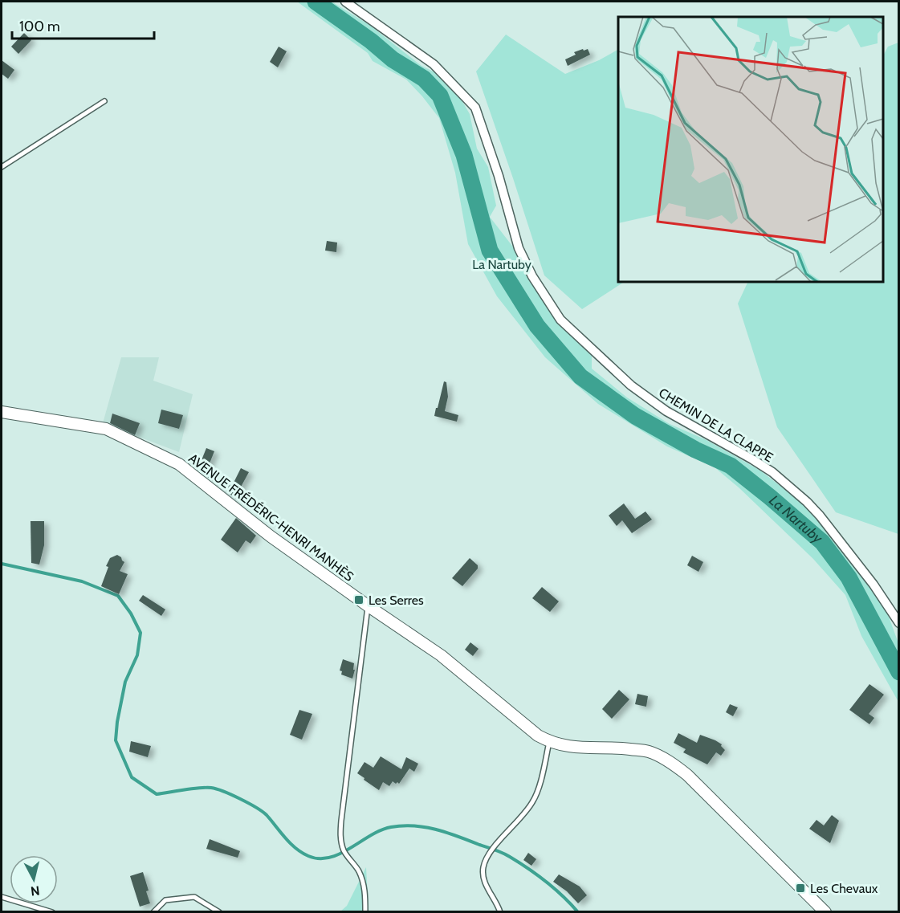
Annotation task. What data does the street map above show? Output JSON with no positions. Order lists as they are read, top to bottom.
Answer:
{
  "streets": {
    "street": ["CHEMIN DE LA CLAPPE", "AVENUE FRÉDÉRIC-HENRI MANHÈS"]
  },
  "water": ["La Nartuby"],
  "parks": ["La Nartuby"],
  "places": {
    "transit": ["Les Serres", "Les Chevaux"]
  },
  "scale_bar": "100 m",
  "north": "bottom"
}
